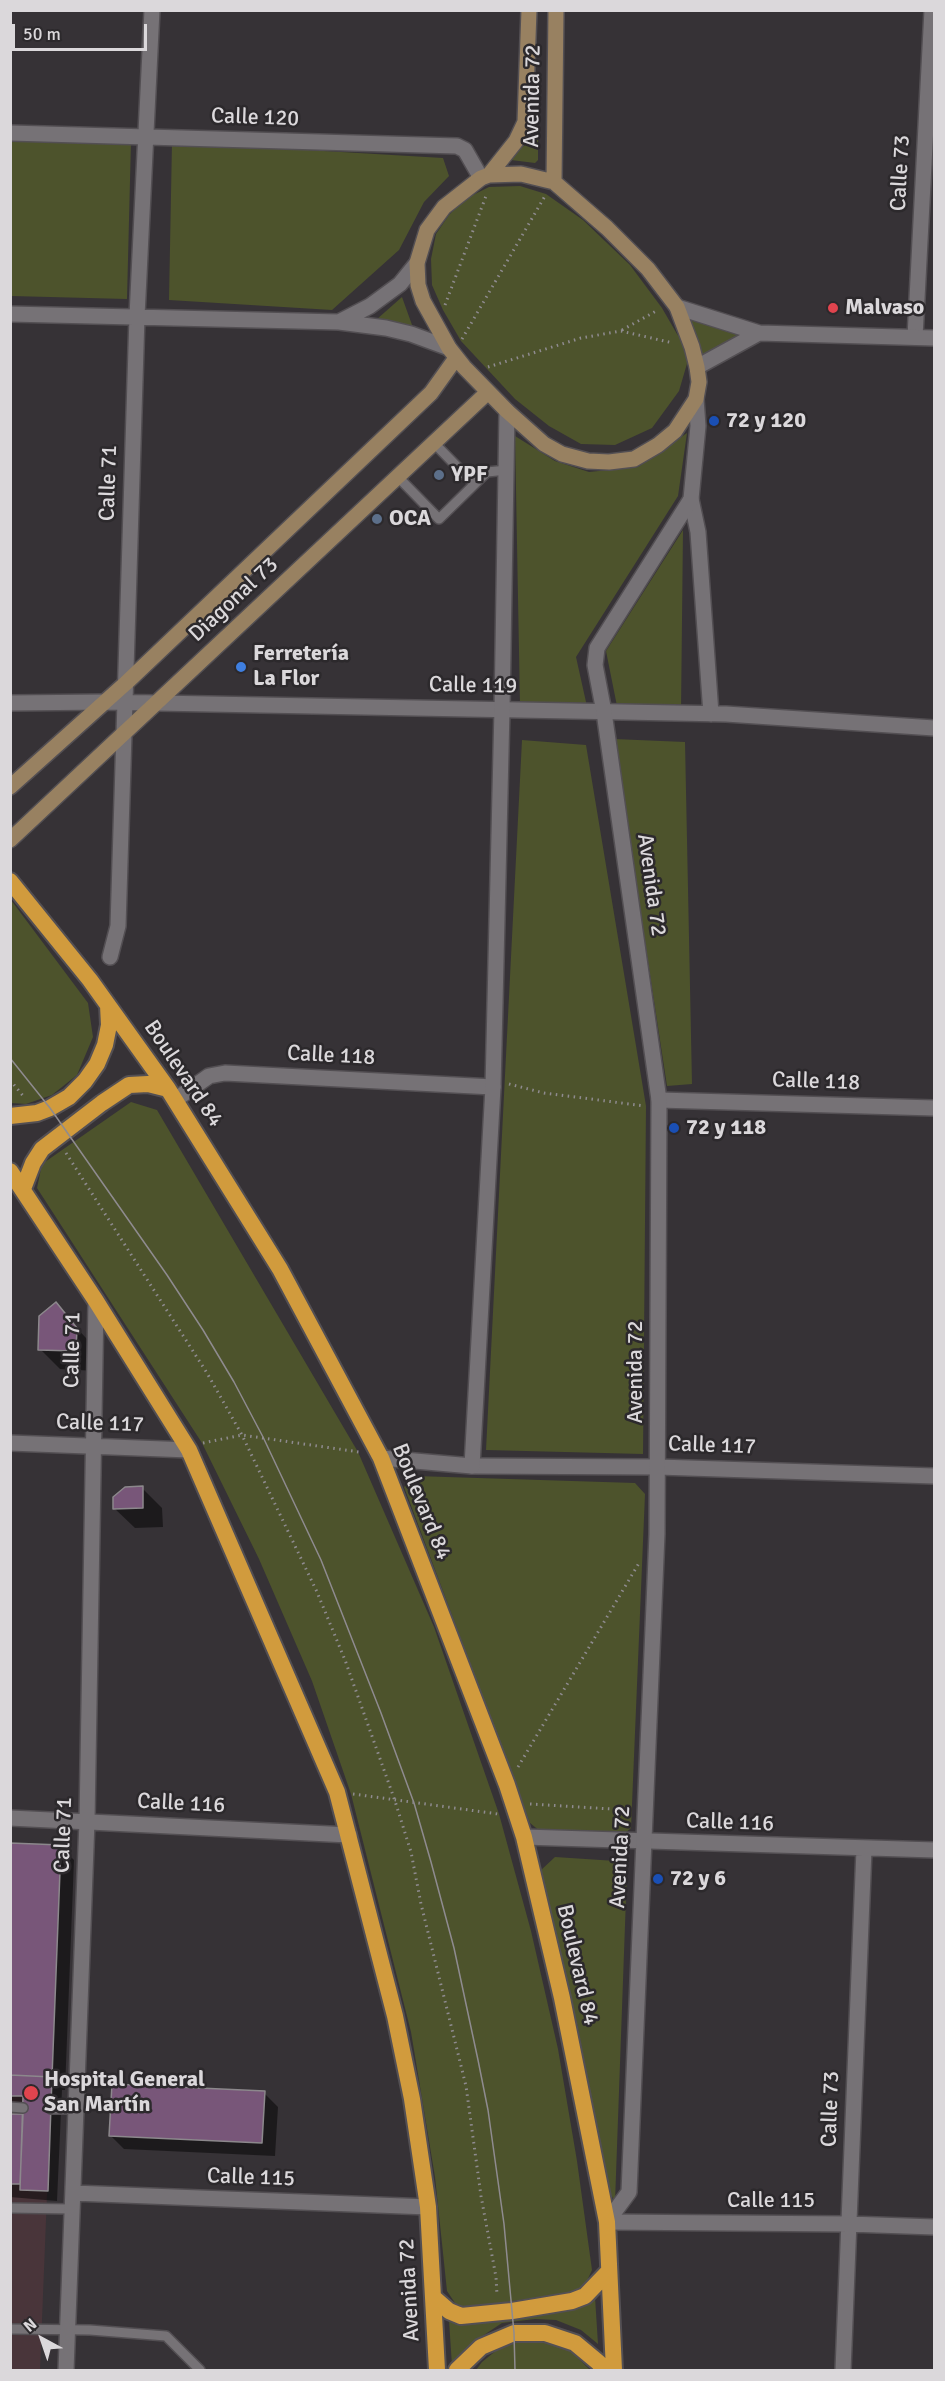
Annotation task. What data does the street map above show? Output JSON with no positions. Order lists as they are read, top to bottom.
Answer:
{
  "streets": {
    "highway": ["Avenida 72", "Boulevard 84"],
    "main road": ["Diagonal 73"],
    "street": [
      "Calle 120",
      "Calle 73",
      "Calle 71",
      "Calle 119",
      "Calle 118",
      "Calle 117",
      "Calle 116",
      "Calle 115"
    ]
  },
  "crossings": [
    ["Avenida 72", "Calle 120"],
    ["Avenida 72", "Calle 119"],
    ["Avenida 72", "Calle 118"],
    ["Avenida 72", "Boulevard 84"],
    ["Avenida 72", "Calle 117"],
    ["Avenida 72", "Calle 116"],
    ["Avenida 72", "Calle 115"],
    ["Calle 120", "Calle 71"],
    ["Calle 73", "Calle 116"],
    ["Calle 73", "Calle 115"],
    ["Calle 71", "Diagonal 73"],
    ["Calle 71", "Calle 119"],
    ["Calle 71", "Calle 117"],
    ["Calle 71", "Calle 116"],
    ["Calle 71", "Calle 115"],
    ["Diagonal 73", "Calle 119"],
    ["Calle 118", "Boulevard 84"],
    ["Boulevard 84", "Calle 117"],
    ["Boulevard 84", "Calle 116"],
    ["Boulevard 84", "Calle 115"]
  ],
  "places": [
    "Malvaso",
    "72 y 120",
    "YPF",
    "OCA",
    "Ferretería La Flor",
    "72 y 118",
    "72 y 6",
    "Hospital General San Martín"
  ],
  "scale_bar": "50 m",
  "north": "top left"
}
